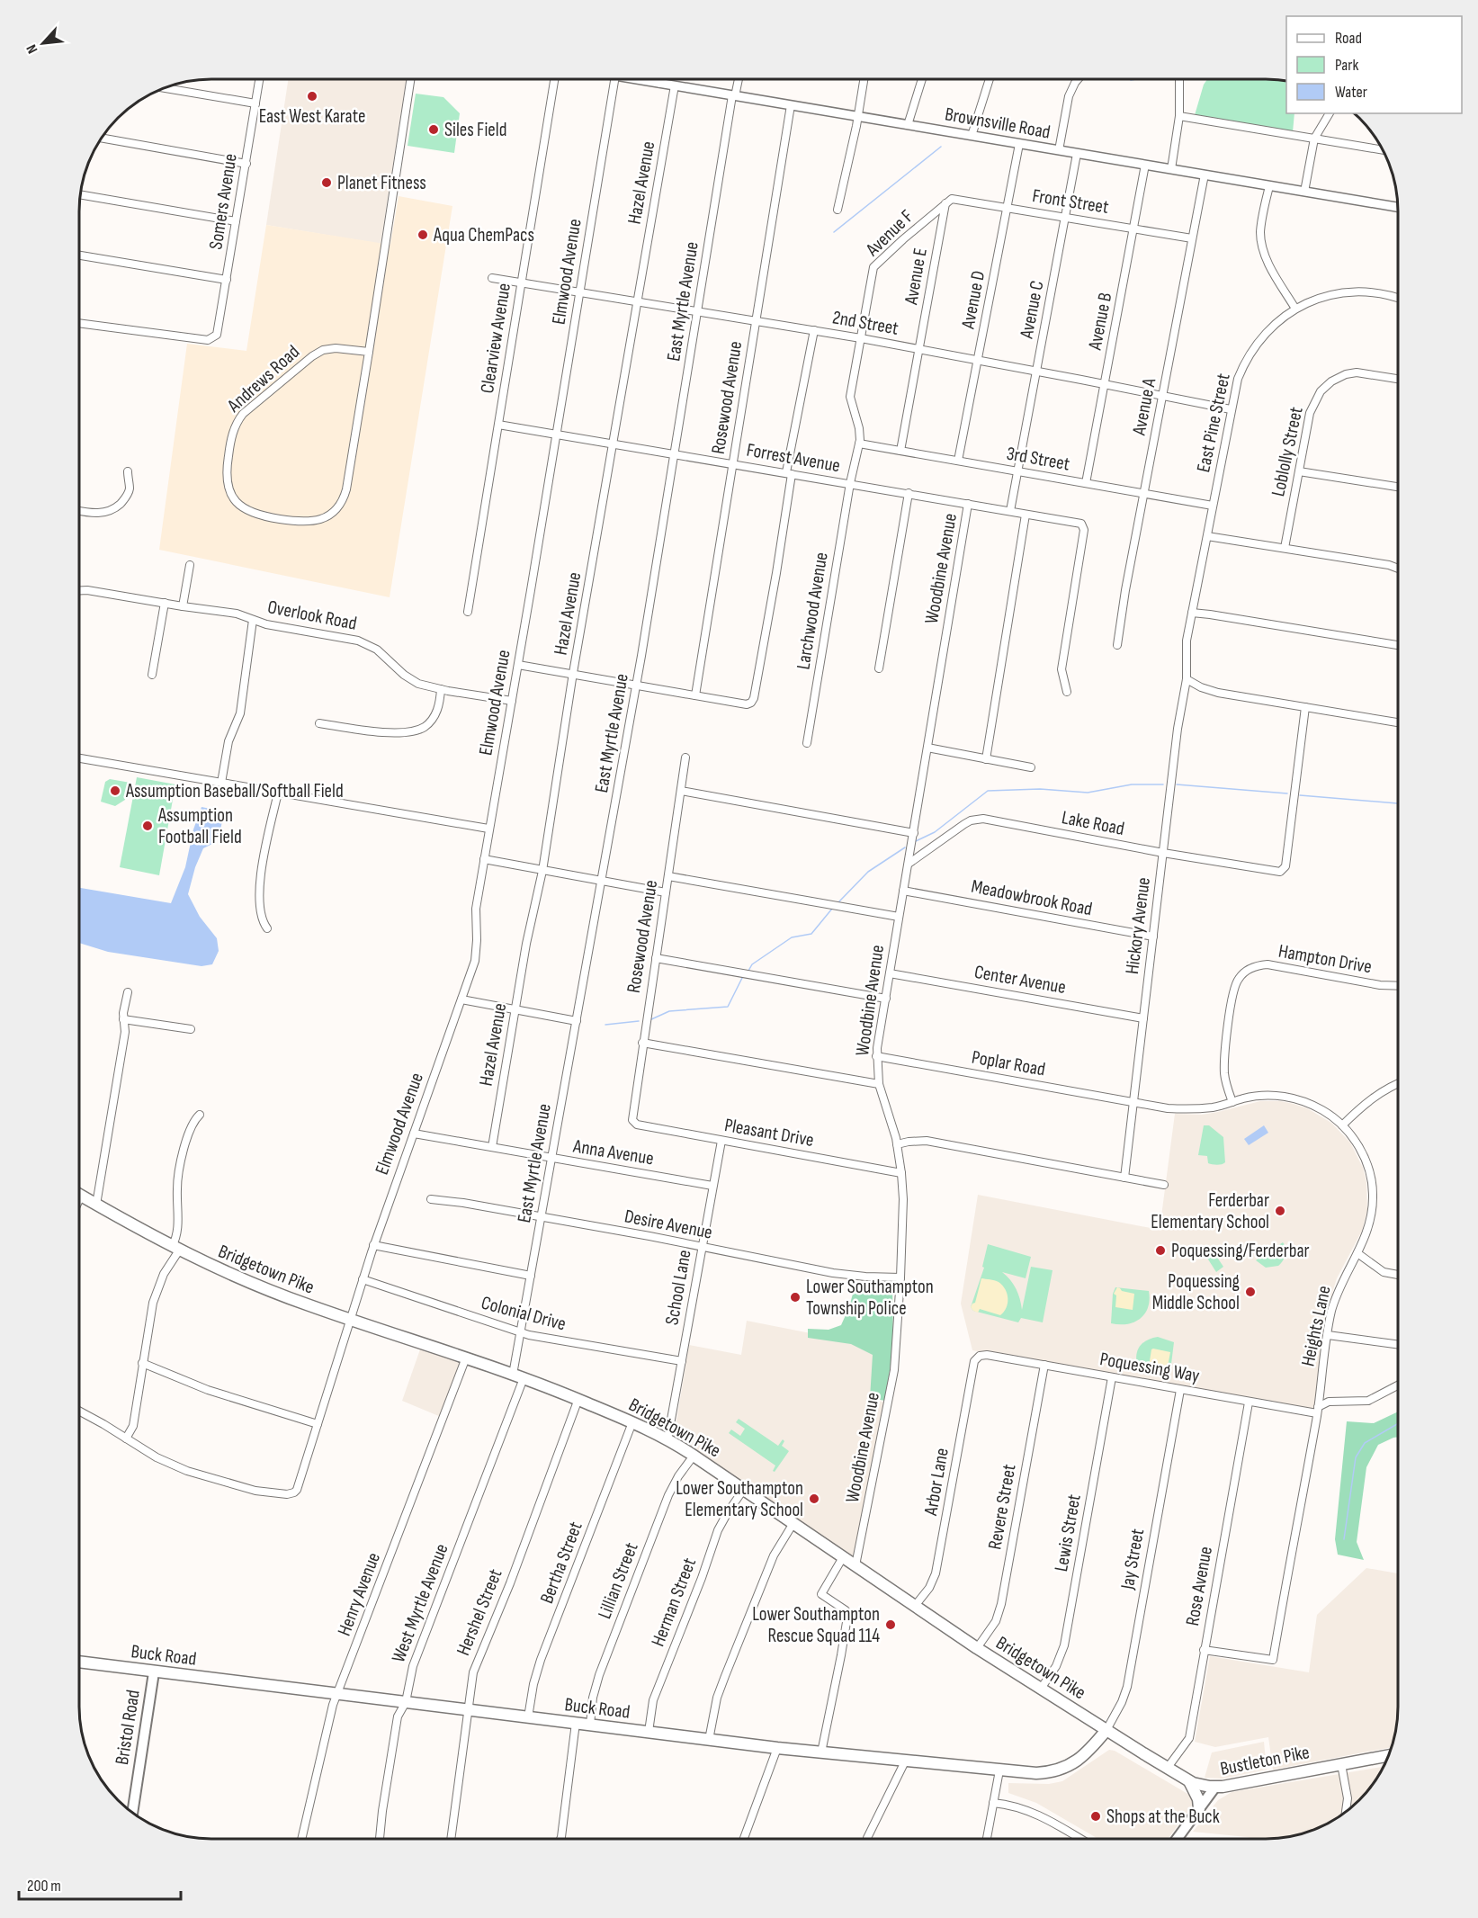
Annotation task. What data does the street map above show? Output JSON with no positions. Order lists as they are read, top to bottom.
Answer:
{
  "streets": {
    "main road": [
      "Bridgetown Pike",
      "Buck Road",
      "Bristol Road",
      "Bustleton Pike"
    ],
    "street": [
      "Brownsville Road",
      "Hazel Avenue",
      "Somers Avenue",
      "Front Street",
      "Avenue F",
      "Elmwood Avenue",
      "Avenue E",
      "Avenue D",
      "East Myrtle Avenue",
      "Avenue C",
      "Avenue B",
      "2nd Street",
      "Clearview Avenue",
      "Andrews Road",
      "Rosewood Avenue",
      "Avenue A",
      "East Pine Street",
      "Loblolly Street",
      "Forrest Avenue",
      "3rd Street",
      "Woodbine Avenue",
      "Larchwood Avenue",
      "Overlook Road",
      "Lake Road",
      "Meadowbrook Road",
      "Hickory Avenue",
      "Hampton Drive",
      "Center Avenue",
      "Poplar Road",
      "Pleasant Drive",
      "Anna Avenue",
      "Desire Avenue",
      "School Lane",
      "Colonial Drive",
      "Heights Lane",
      "Poquessing Way",
      "Arbor Lane",
      "Revere Street",
      "Lewis Street",
      "Jay Street",
      "Bertha Street",
      "Lillian Street",
      "Rose Avenue",
      "Henry Avenue",
      "Herman Street",
      "West Myrtle Avenue",
      "Hershel Street"
    ]
  },
  "crossings": [
    ["Brownsville Road", "Hazel Avenue"],
    ["Brownsville Road", "Avenue D"],
    ["Brownsville Road", "East Myrtle Avenue"],
    ["Brownsville Road", "Avenue C"],
    ["Brownsville Road", "Avenue B"],
    ["Brownsville Road", "Rosewood Avenue"],
    ["Brownsville Road", "Avenue A"],
    ["Hazel Avenue", "2nd Street"],
    ["Hazel Avenue", "Forrest Avenue"],
    ["Hazel Avenue", "Anna Avenue"],
    ["Front Street", "Avenue F"],
    ["Front Street", "Avenue E"],
    ["Front Street", "Avenue D"],
    ["Front Street", "Avenue C"],
    ["Front Street", "Avenue B"],
    ["Front Street", "Avenue A"],
    ["Avenue F", "Avenue E"],
    ["Avenue F", "2nd Street"],
    ["Avenue F", "Forrest Avenue"],
    ["Avenue F", "3rd Street"],
    ["Avenue F", "Larchwood Avenue"],
    ["Elmwood Avenue", "2nd Street"],
    ["Elmwood Avenue", "Forrest Avenue"],
    ["Elmwood Avenue", "Overlook Road"],
    ["Elmwood Avenue", "Anna Avenue"],
    ["Elmwood Avenue", "Bridgetown Pike"],
    ["Elmwood Avenue", "Colonial Drive"],
    ["Avenue E", "2nd Street"],
    ["Avenue E", "3rd Street"],
    ["Avenue D", "2nd Street"],
    ["Avenue D", "3rd Street"],
    ["East Myrtle Avenue", "2nd Street"],
    ["East Myrtle Avenue", "Forrest Avenue"],
    ["East Myrtle Avenue", "Anna Avenue"],
    ["East Myrtle Avenue", "Desire Avenue"],
    ["East Myrtle Avenue", "Bridgetown Pike"],
    ["East Myrtle Avenue", "Colonial Drive"],
    ["East Myrtle Avenue", "West Myrtle Avenue"],
    ["Avenue C", "2nd Street"],
    ["Avenue C", "Forrest Avenue"],
    ["Avenue C", "3rd Street"],
    ["Avenue B", "2nd Street"],
    ["Avenue B", "3rd Street"],
    ["2nd Street", "Clearview Avenue"],
    ["2nd Street", "Rosewood Avenue"],
    ["2nd Street", "Avenue A"],
    ["2nd Street", "East Pine Street"],
    ["Clearview Avenue", "Forrest Avenue"],
    ["Rosewood Avenue", "Forrest Avenue"],
    ["Rosewood Avenue", "Pleasant Drive"],
    ["Avenue A", "3rd Street"],
    ["East Pine Street", "3rd Street"],
    ["East Pine Street", "Hickory Avenue"],
    ["Forrest Avenue", "Woodbine Avenue"],
    ["Forrest Avenue", "Larchwood Avenue"],
    ["Woodbine Avenue", "Lake Road"],
    ["Woodbine Avenue", "Meadowbrook Road"],
    ["Woodbine Avenue", "Center Avenue"],
    ["Woodbine Avenue", "Poplar Road"],
    ["Woodbine Avenue", "Pleasant Drive"],
    ["Woodbine Avenue", "Desire Avenue"],
    ["Woodbine Avenue", "Bridgetown Pike"],
    ["Lake Road", "Hickory Avenue"],
    ["Meadowbrook Road", "Hickory Avenue"],
    ["Hickory Avenue", "Center Avenue"],
    ["Hickory Avenue", "Poplar Road"],
    ["Hickory Avenue", "Heights Lane"],
    ["Hampton Drive", "Heights Lane"],
    ["Poplar Road", "Heights Lane"],
    ["Pleasant Drive", "School Lane"],
    ["Anna Avenue", "School Lane"],
    ["Desire Avenue", "School Lane"],
    ["Bridgetown Pike", "School Lane"],
    ["Bridgetown Pike", "Arbor Lane"],
    ["Bridgetown Pike", "Revere Street"],
    ["Bridgetown Pike", "Lewis Street"],
    ["Bridgetown Pike", "Jay Street"],
    ["Bridgetown Pike", "Bertha Street"],
    ["Bridgetown Pike", "Lillian Street"],
    ["Bridgetown Pike", "Rose Avenue"],
    ["Bridgetown Pike", "Henry Avenue"],
    ["Bridgetown Pike", "Herman Street"],
    ["Bridgetown Pike", "West Myrtle Avenue"],
    ["Bridgetown Pike", "Hershel Street"],
    ["Bridgetown Pike", "Buck Road"],
    ["Bridgetown Pike", "Bustleton Pike"],
    ["School Lane", "Colonial Drive"],
    ["Heights Lane", "Poquessing Way"],
    ["Heights Lane", "Rose Avenue"],
    ["Poquessing Way", "Arbor Lane"],
    ["Poquessing Way", "Revere Street"],
    ["Poquessing Way", "Lewis Street"],
    ["Poquessing Way", "Jay Street"],
    ["Poquessing Way", "Rose Avenue"],
    ["Jay Street", "Buck Road"],
    ["Bertha Street", "Buck Road"],
    ["Lillian Street", "Buck Road"],
    ["Henry Avenue", "Buck Road"],
    ["Herman Street", "Buck Road"],
    ["West Myrtle Avenue", "Buck Road"],
    ["Hershel Street", "Buck Road"],
    ["Buck Road", "Bristol Road"]
  ],
  "places": [
    "East West Karate",
    "Siles Field",
    "Planet Fitness",
    "Aqua ChemPacs",
    "Assumption Baseball/Softball Field",
    "Assumption Football Field",
    "Ferderbar Elementary School",
    "Poquessing/Ferderbar",
    "Poquessing Middle School",
    "Lower Southampton Township Police",
    "Lower Southampton Elementary School",
    "Lower Southampton Rescue Squad 114",
    "Shops at the Buck"
  ],
  "legend": ["Road", "Park", "Water"],
  "scale_bar": "200 m",
  "north": "bottom left"
}
